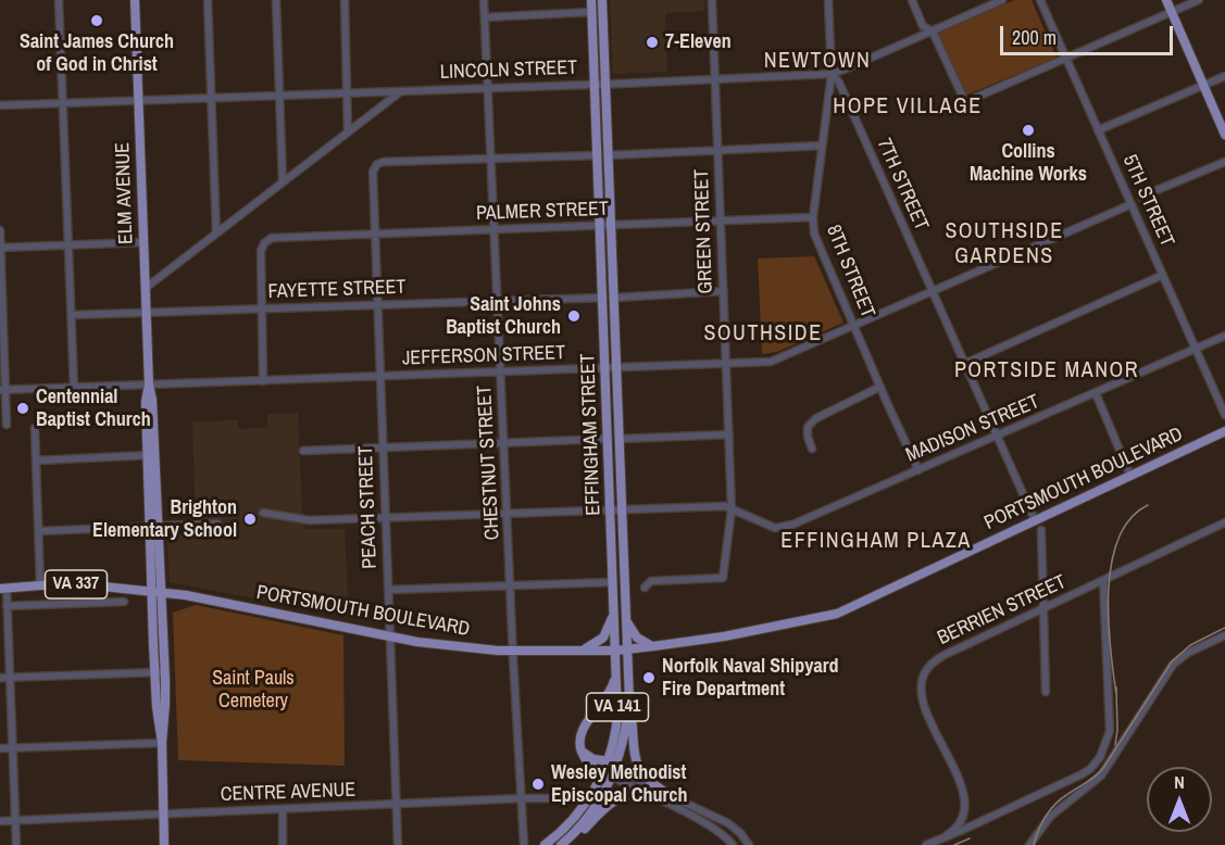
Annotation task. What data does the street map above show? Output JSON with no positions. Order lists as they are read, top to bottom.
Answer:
{
  "streets": {
    "main road": [
      "ELM AVENUE",
      "EFFINGHAM STREET",
      "PORTSMOUTH BOULEVARD",
      "VA 337",
      "VA 141"
    ],
    "street": [
      "LINCOLN STREET",
      "7TH STREET",
      "5TH STREET",
      "PALMER STREET",
      "GREEN STREET",
      "8TH STREET",
      "FAYETTE STREET",
      "JEFFERSON STREET",
      "MADISON STREET",
      "CHESTNUT STREET",
      "PEACH STREET",
      "BERRIEN STREET",
      "CENTRE AVENUE"
    ]
  },
  "crossings": [
    ["LINCOLN STREET", "7TH STREET"],
    ["LINCOLN STREET", "ELM AVENUE"],
    ["LINCOLN STREET", "GREEN STREET"],
    ["LINCOLN STREET", "8TH STREET"],
    ["LINCOLN STREET", "EFFINGHAM STREET"],
    ["LINCOLN STREET", "CHESTNUT STREET"],
    ["7TH STREET", "8TH STREET"],
    ["7TH STREET", "JEFFERSON STREET"],
    ["7TH STREET", "MADISON STREET"],
    ["7TH STREET", "PORTSMOUTH BOULEVARD"],
    ["ELM AVENUE", "FAYETTE STREET"],
    ["ELM AVENUE", "JEFFERSON STREET"],
    ["ELM AVENUE", "PORTSMOUTH BOULEVARD"],
    ["ELM AVENUE", "CENTRE AVENUE"],
    ["5TH STREET", "JEFFERSON STREET"],
    ["5TH STREET", "MADISON STREET"],
    ["PALMER STREET", "GREEN STREET"],
    ["PALMER STREET", "8TH STREET"],
    ["PALMER STREET", "FAYETTE STREET"],
    ["PALMER STREET", "EFFINGHAM STREET"],
    ["PALMER STREET", "CHESTNUT STREET"],
    ["PALMER STREET", "PEACH STREET"],
    ["GREEN STREET", "JEFFERSON STREET"],
    ["GREEN STREET", "MADISON STREET"],
    ["8TH STREET", "JEFFERSON STREET"],
    ["8TH STREET", "MADISON STREET"],
    ["FAYETTE STREET", "EFFINGHAM STREET"],
    ["FAYETTE STREET", "CHESTNUT STREET"],
    ["FAYETTE STREET", "PEACH STREET"],
    ["JEFFERSON STREET", "EFFINGHAM STREET"],
    ["JEFFERSON STREET", "CHESTNUT STREET"],
    ["JEFFERSON STREET", "PEACH STREET"],
    ["MADISON STREET", "EFFINGHAM STREET"],
    ["MADISON STREET", "CHESTNUT STREET"],
    ["MADISON STREET", "PEACH STREET"],
    ["EFFINGHAM STREET", "PORTSMOUTH BOULEVARD"],
    ["CHESTNUT STREET", "PORTSMOUTH BOULEVARD"],
    ["CHESTNUT STREET", "PEACH STREET"],
    ["CHESTNUT STREET", "CENTRE AVENUE"],
    ["PORTSMOUTH BOULEVARD", "PEACH STREET"],
    ["PEACH STREET", "CENTRE AVENUE"]
  ],
  "districts": [
    "NEWTOWN",
    "HOPE VILLAGE",
    "SOUTHSIDE GARDENS",
    "SOUTHSIDE",
    "PORTSIDE MANOR",
    "EFFINGHAM PLAZA"
  ],
  "parks": ["Saint Pauls Cemetery"],
  "places": [
    "Saint James Church of God in Christ",
    "7-Eleven",
    "Collins Machine Works",
    "Saint Johns Baptist Church",
    "Centennial Baptist Church",
    "Brighton Elementary School",
    "Norfolk Naval Shipyard Fire Department",
    "Wesley Methodist Episcopal Church"
  ],
  "scale_bar": "200 m",
  "north": "top"
}
